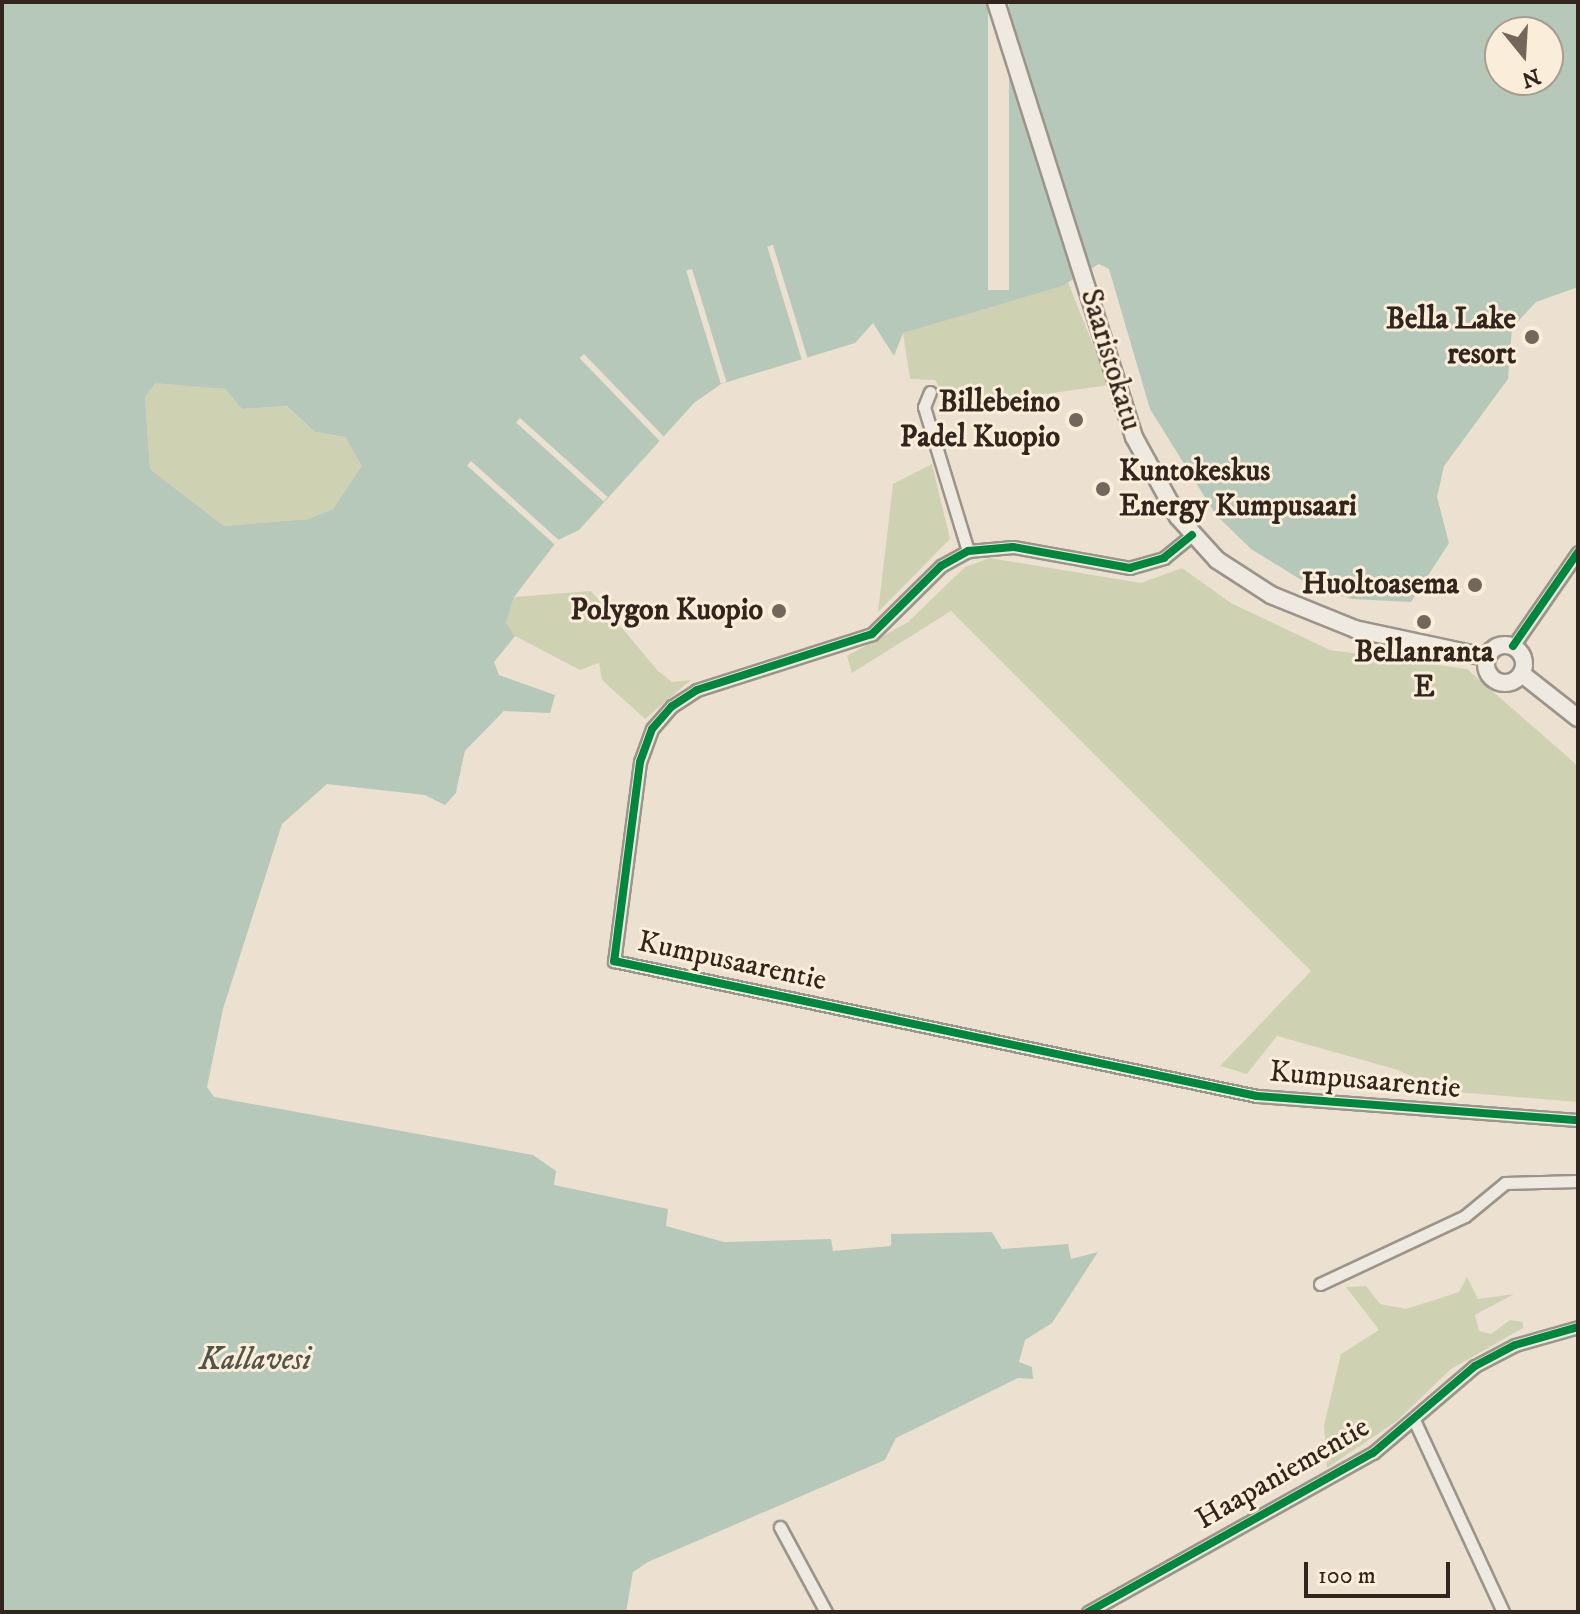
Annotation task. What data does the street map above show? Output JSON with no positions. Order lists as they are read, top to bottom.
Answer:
{
  "streets": {
    "main road": ["Saaristokatu"],
    "street": ["Kumpusaarentie", "Haapaniementie"]
  },
  "crossings": [
    ["Saaristokatu", "Kumpusaarentie"]
  ],
  "water": ["Kallavesi"],
  "places": [
    "Bella Lake resort",
    "Billebeino Padel Kuopio",
    "Kuntokeskus Energy Kumpusaari",
    "Huoltoasema",
    "Polygon Kuopio",
    "Bellanranta E"
  ],
  "scale_bar": "100 m",
  "north": "bottom"
}
